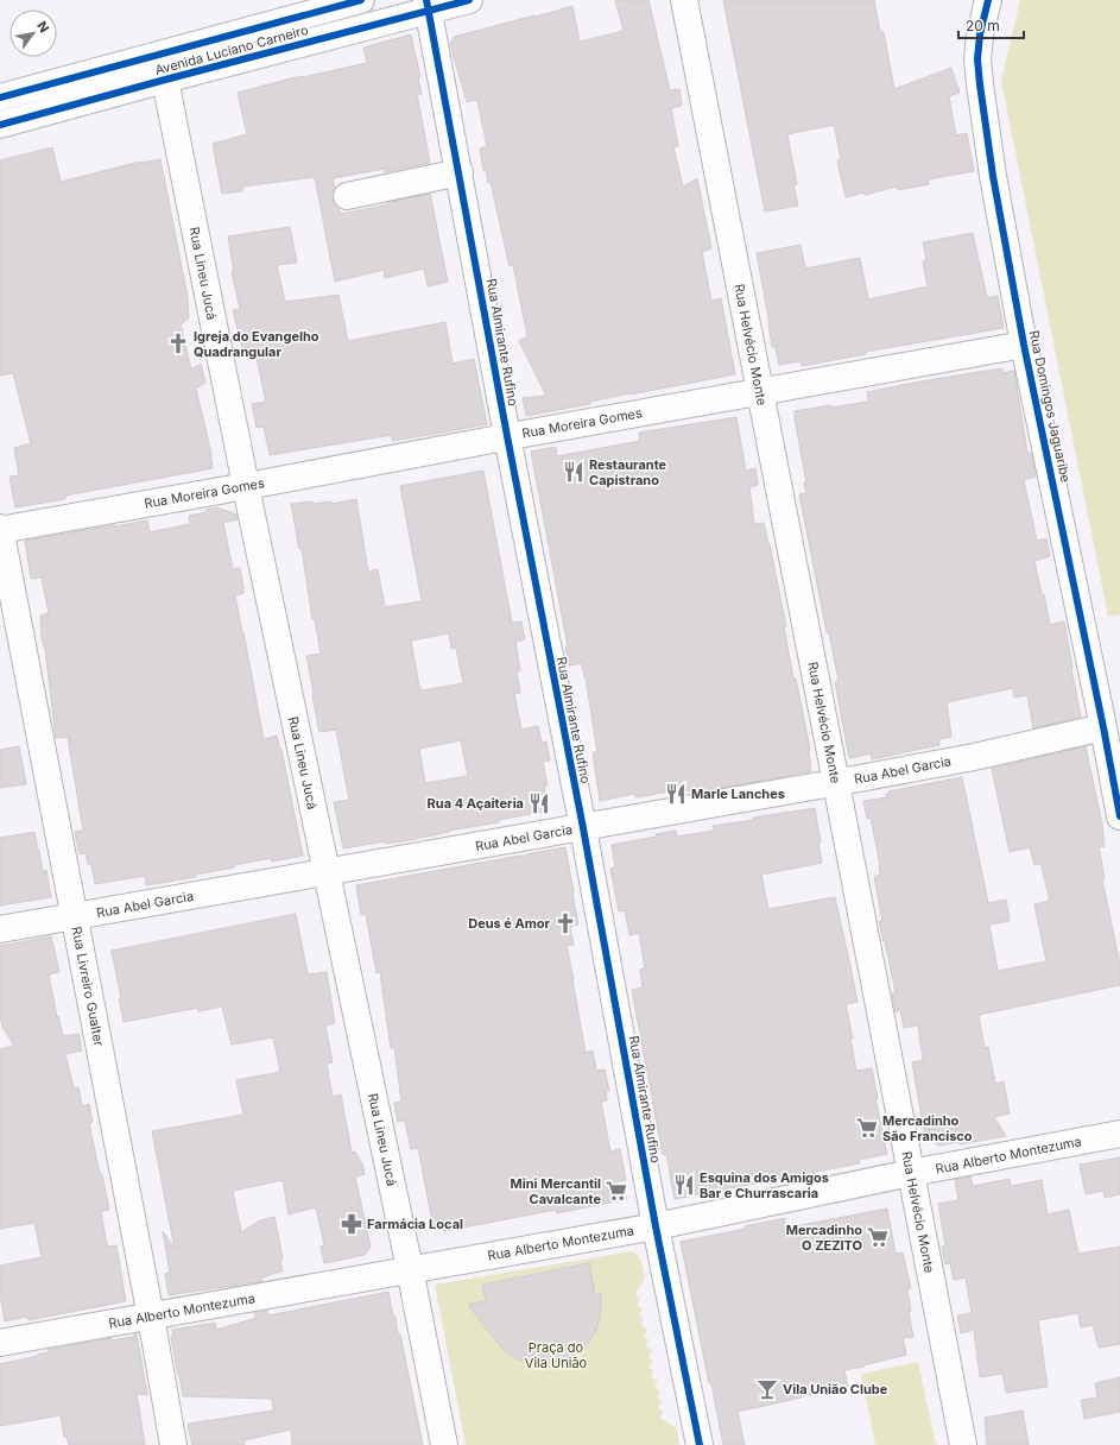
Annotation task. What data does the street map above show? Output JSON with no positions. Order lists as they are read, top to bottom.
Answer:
{
  "streets": {
    "street": [
      "Avenida Luciano Carneiro",
      "Rua Lineu Jucá",
      "Rua Almirante Rufino",
      "Rua Helvécio Monte",
      "Rua Domingos Jaguaribe",
      "Rua Moreira Gomes",
      "Rua Abel Garcia",
      "Rua Livreiro Gualter",
      "Rua Alberto Montezuma"
    ]
  },
  "crossings": [
    ["Avenida Luciano Carneiro", "Rua Lineu Jucá"],
    ["Avenida Luciano Carneiro", "Rua Almirante Rufino"],
    ["Rua Lineu Jucá", "Rua Moreira Gomes"],
    ["Rua Lineu Jucá", "Rua Abel Garcia"],
    ["Rua Lineu Jucá", "Rua Alberto Montezuma"],
    ["Rua Almirante Rufino", "Rua Moreira Gomes"],
    ["Rua Almirante Rufino", "Rua Abel Garcia"],
    ["Rua Almirante Rufino", "Rua Alberto Montezuma"],
    ["Rua Helvécio Monte", "Rua Moreira Gomes"],
    ["Rua Helvécio Monte", "Rua Abel Garcia"],
    ["Rua Helvécio Monte", "Rua Alberto Montezuma"],
    ["Rua Domingos Jaguaribe", "Rua Moreira Gomes"],
    ["Rua Domingos Jaguaribe", "Rua Abel Garcia"],
    ["Rua Moreira Gomes", "Rua Livreiro Gualter"],
    ["Rua Abel Garcia", "Rua Livreiro Gualter"],
    ["Rua Livreiro Gualter", "Rua Alberto Montezuma"]
  ],
  "parks": ["Praça do Vila União"],
  "places": {
    "church": ["Igreja do Evangelho Quadrangular", "Deus é Amor"],
    "restaurant": [
      "Restaurante Capistrano",
      "Marle Lanches",
      "Rua 4 Açaiteria",
      "Esquina dos Amigos Bar e Churrascaria"
    ],
    "supermarket": ["Mercadinho São Francisco", "Mini Mercantil Cavalcante", "Mercadinho O ZEZITO"],
    "pharmacy": ["Farmácia Local"],
    "bar": ["Vila União Clube"]
  },
  "scale_bar": "20 m",
  "north": "top right"
}
